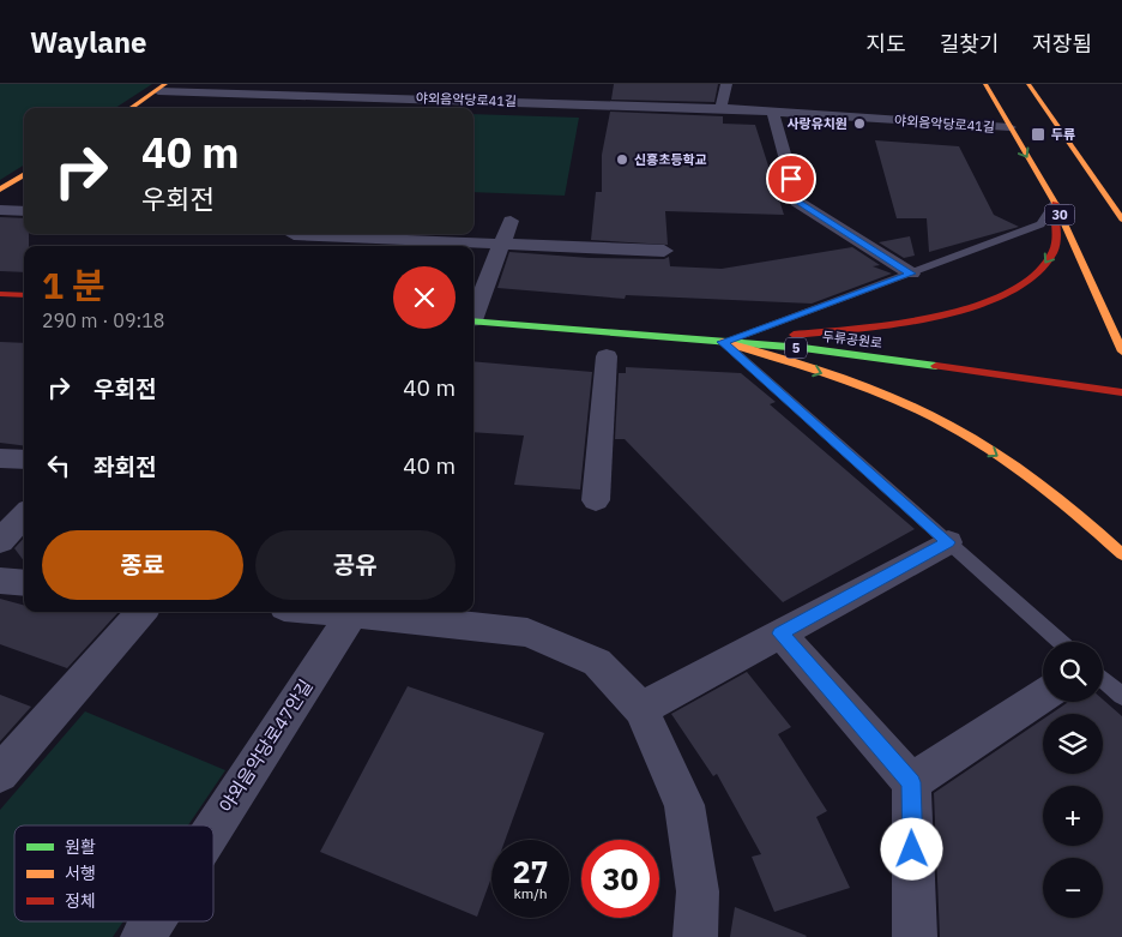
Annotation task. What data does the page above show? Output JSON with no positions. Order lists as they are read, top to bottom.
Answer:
{
  "streets": {
    "main road": ["30", "두류공원로", "5"],
    "street": ["야외음악당로41길", "야외음악당로47안길"]
  },
  "crossings": [
    ["야외음악당로41길", "30"]
  ],
  "places": {
    "other": ["사랑유치원", "신흥초등학교"],
    "transit": ["두류"]
  },
  "legend": ["원활", "서행", "정체"],
  "page": {
    "header": "Waylane",
    "nav": ["지도", "길찾기", "저장됨"],
    "turn": ["40 m", "우회전"],
    "heading": ["1 분", "290 m · 09:18"],
    "list": [
      {
        "name": "우회전",
        "value": "40 m"
      },
      {
        "name": "좌회전",
        "value": "40 m"
      }
    ],
    "buttons": ["종료", "공유"],
    "map_buttons": ["+", "−"],
    "speed": "27 km/h",
    "limit": "30"
  }
}
